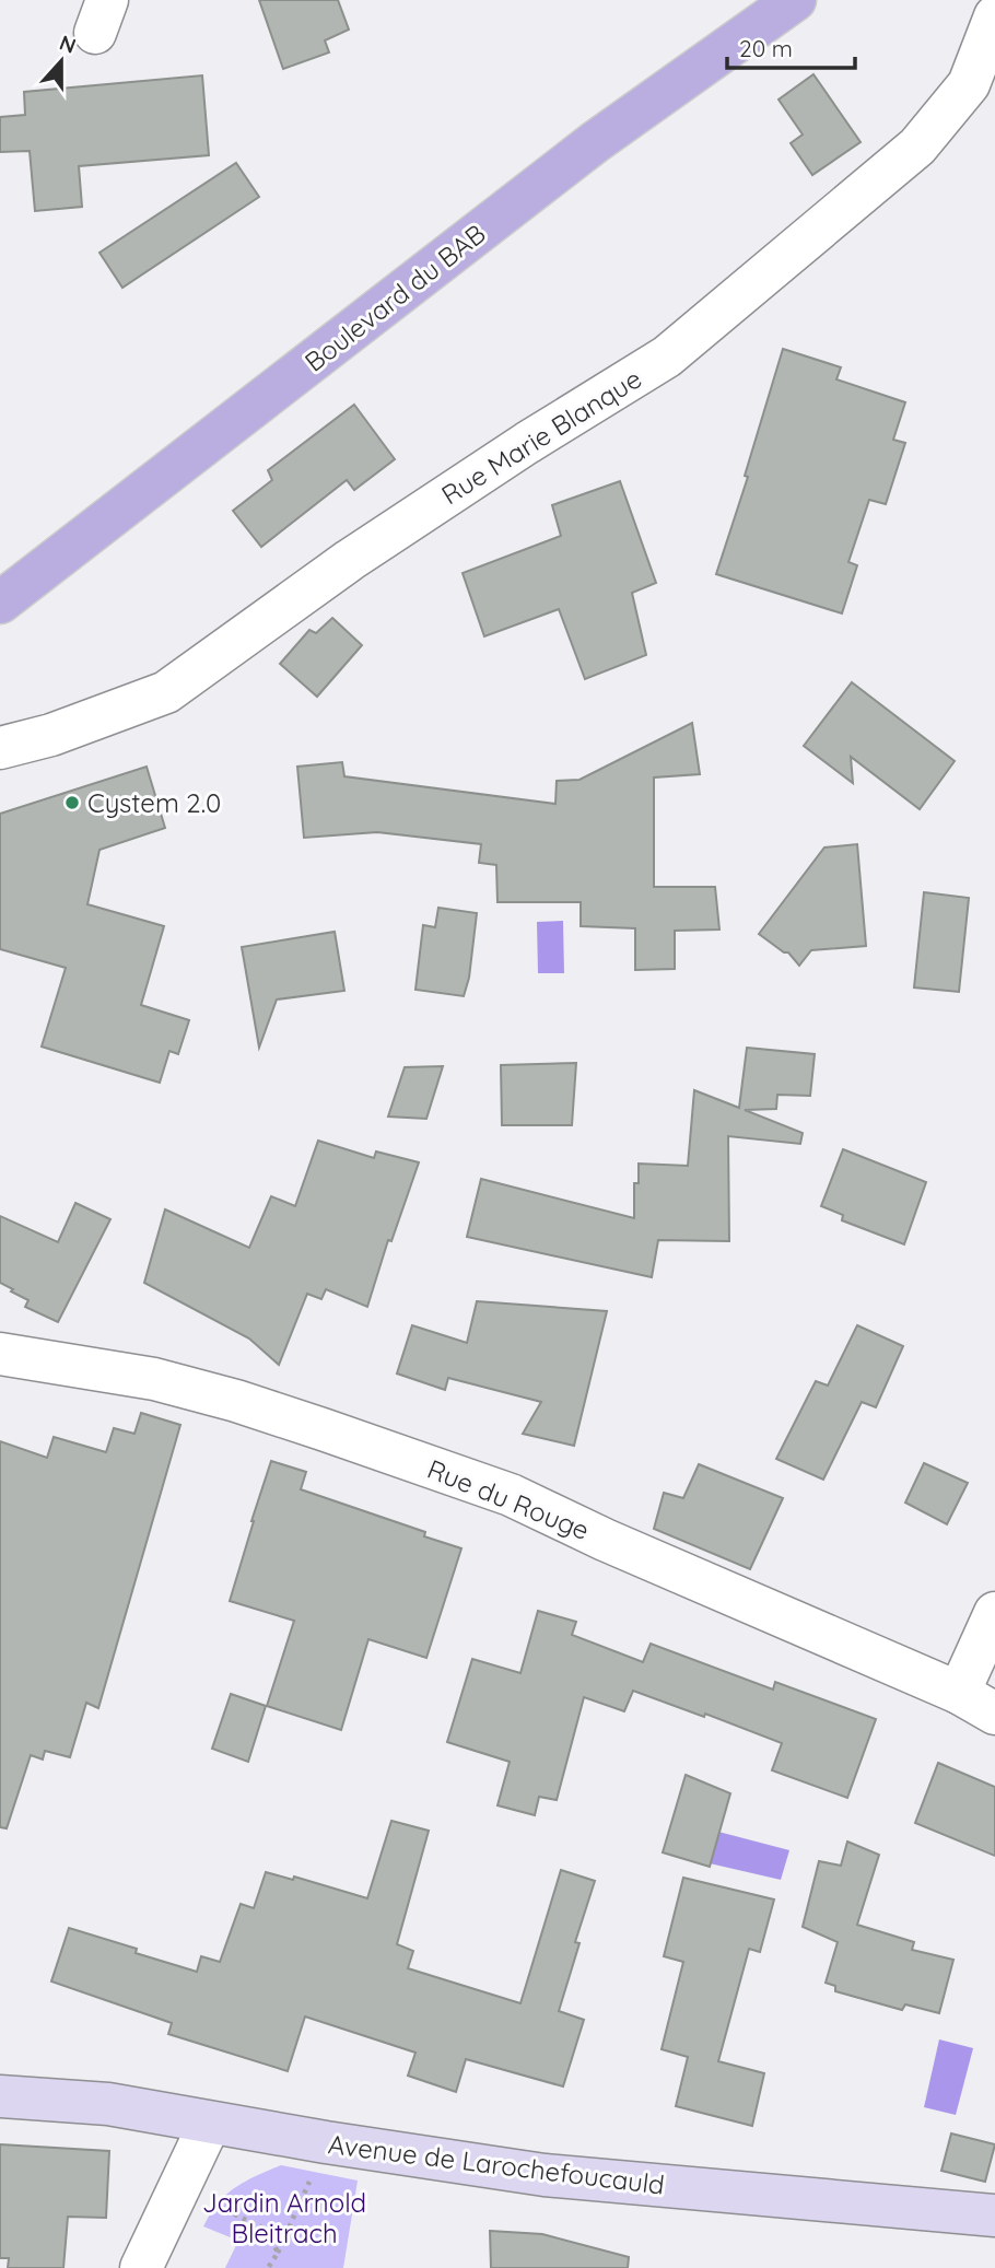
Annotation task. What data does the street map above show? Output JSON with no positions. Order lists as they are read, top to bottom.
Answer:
{
  "streets": {
    "main road": ["Boulevard du BAB", "Avenue de Larochefoucauld"],
    "street": ["Rue Marie Blanque", "Rue du Rouge"]
  },
  "parks": ["Jardin Arnold Bleitrach"],
  "places": ["Cystem 2.0"],
  "scale_bar": "20 m",
  "north": "top"
}
